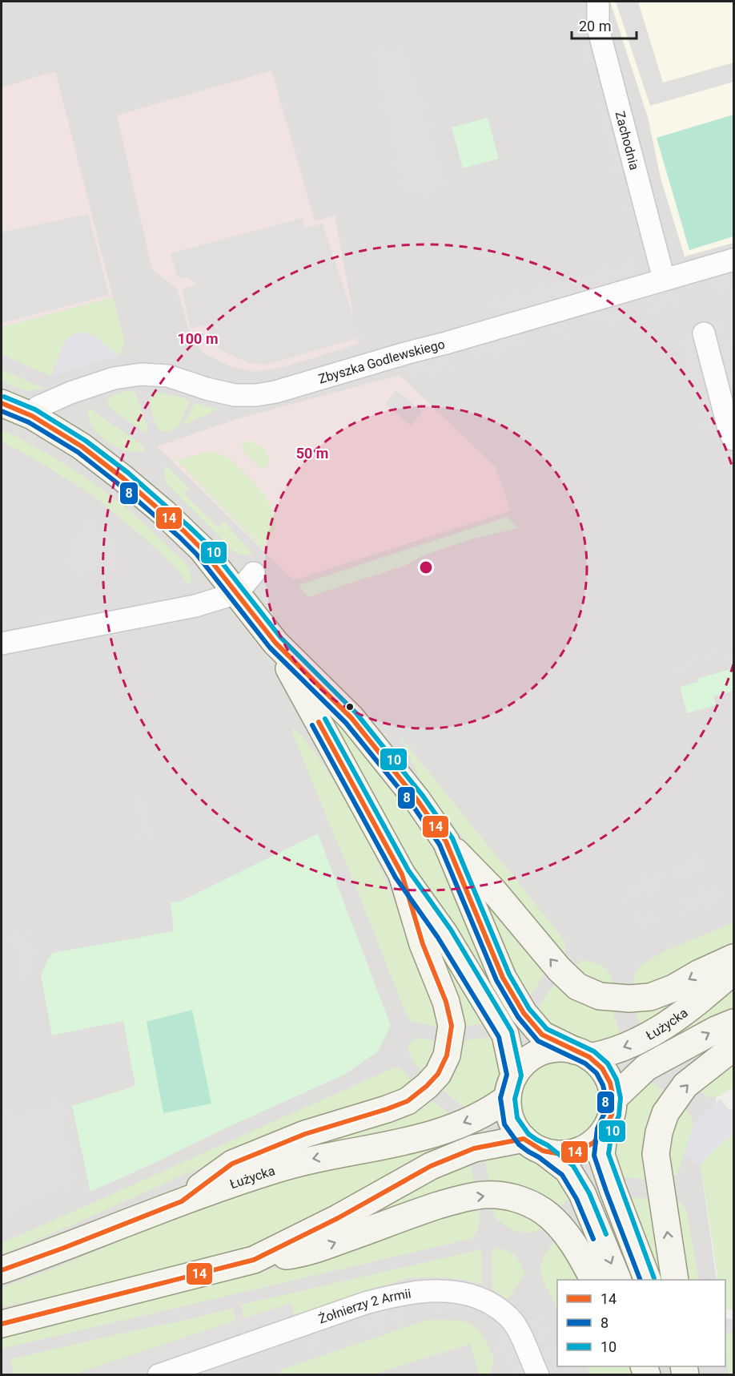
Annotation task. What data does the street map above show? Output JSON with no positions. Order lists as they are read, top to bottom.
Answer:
{
  "streets": {
    "main road": ["Łużycka"],
    "street": ["Zachodnia", "Zbyszka Godlewskiego", "Żołnierzy 2 Armii"]
  },
  "crossings": [
    ["Zachodnia", "Zbyszka Godlewskiego"]
  ],
  "lines": ["transit line 10", "transit line 14", "transit line 8"],
  "legend": ["14", "8", "10"],
  "scale_bar": "20 m",
  "rings": ["100 m", "50 m"]
}
